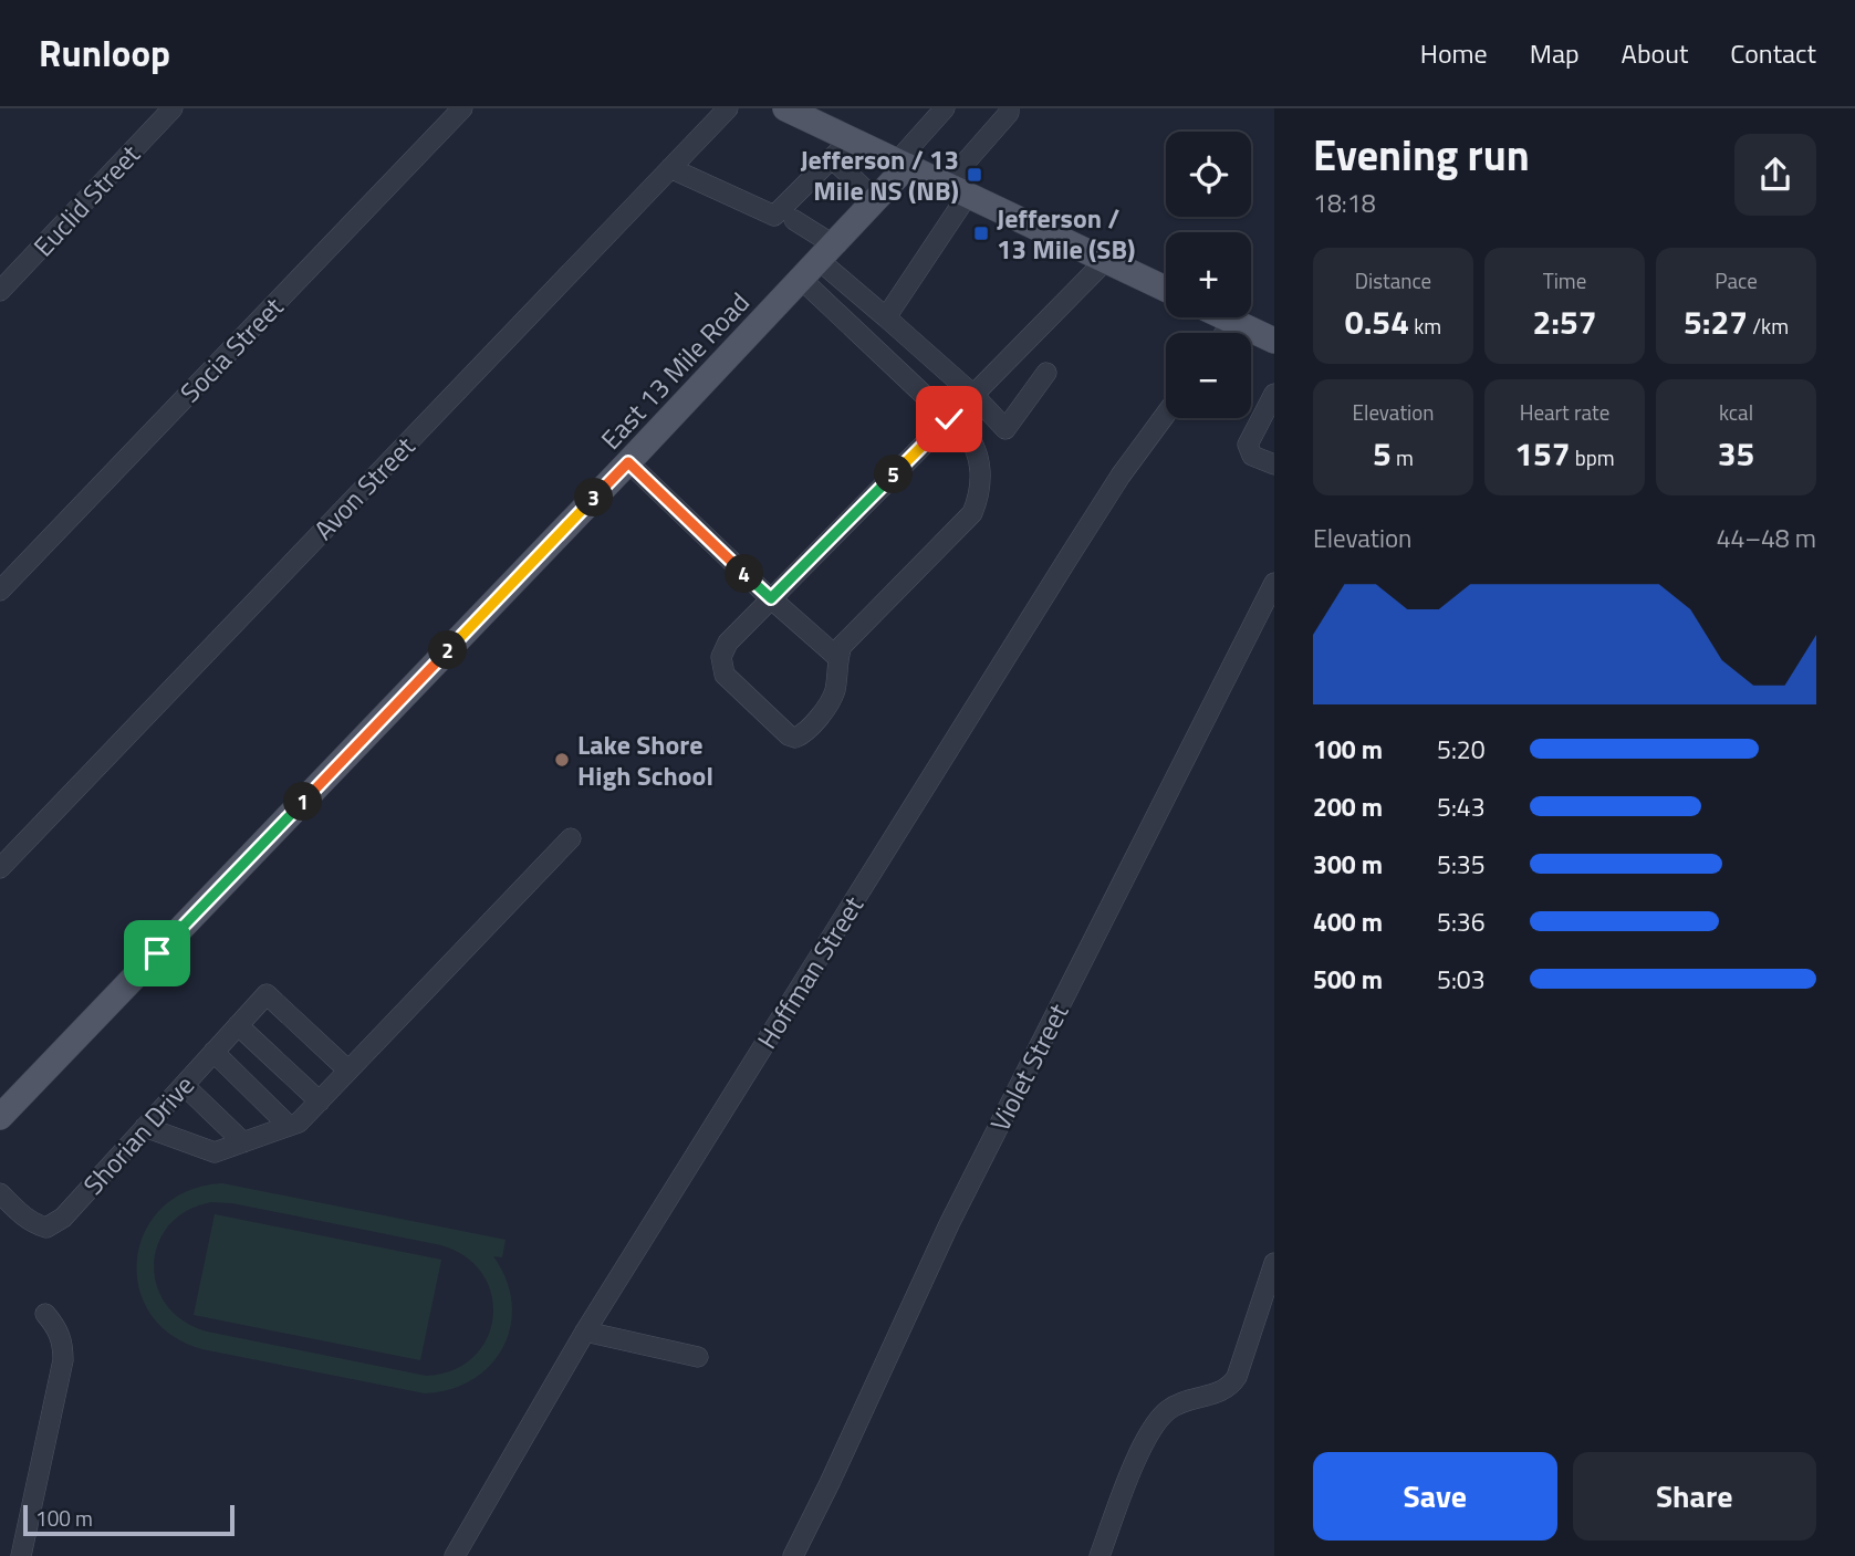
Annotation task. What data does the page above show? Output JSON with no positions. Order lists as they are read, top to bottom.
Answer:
{
  "streets": {
    "main road": ["East 13 Mile Road"],
    "street": [
      "Euclid Street",
      "Socia Street",
      "Avon Street",
      "Hoffman Street",
      "Violet Street",
      "Shorian Drive"
    ]
  },
  "places": {
    "transit": ["Jefferson / 13 Mile NS (NB)", "Jefferson / 13 Mile (SB)"],
    "other": ["Lake Shore High School"]
  },
  "scale_bar": "100 m",
  "page": {
    "header": "Runloop",
    "nav": [
      "Home",
      "Map",
      "About",
      "Contact"
    ],
    "heading": ["Evening run", "18:18"],
    "map_buttons": ["+", "−"],
    "stats": [
      ["Distance", "0.54 km"],
      ["Time", "2:57"],
      ["Pace", "5:27 /km"],
      ["Elevation", "5 m"],
      ["Heart rate", "157 bpm"],
      ["kcal", "35"]
    ],
    "pins": [
      "5",
      "3",
      "4",
      "2",
      "1"
    ],
    "chart": ["Elevation", "44–48 m"],
    "list": [
      {
        "name": "100 m",
        "note": "5:20"
      },
      {
        "name": "200 m",
        "note": "5:43"
      },
      {
        "name": "300 m",
        "note": "5:35"
      },
      {
        "name": "400 m",
        "note": "5:36"
      },
      {
        "name": "500 m",
        "note": "5:03"
      }
    ],
    "buttons": ["Save", "Share"],
    "scale": "100 m"
  }
}
